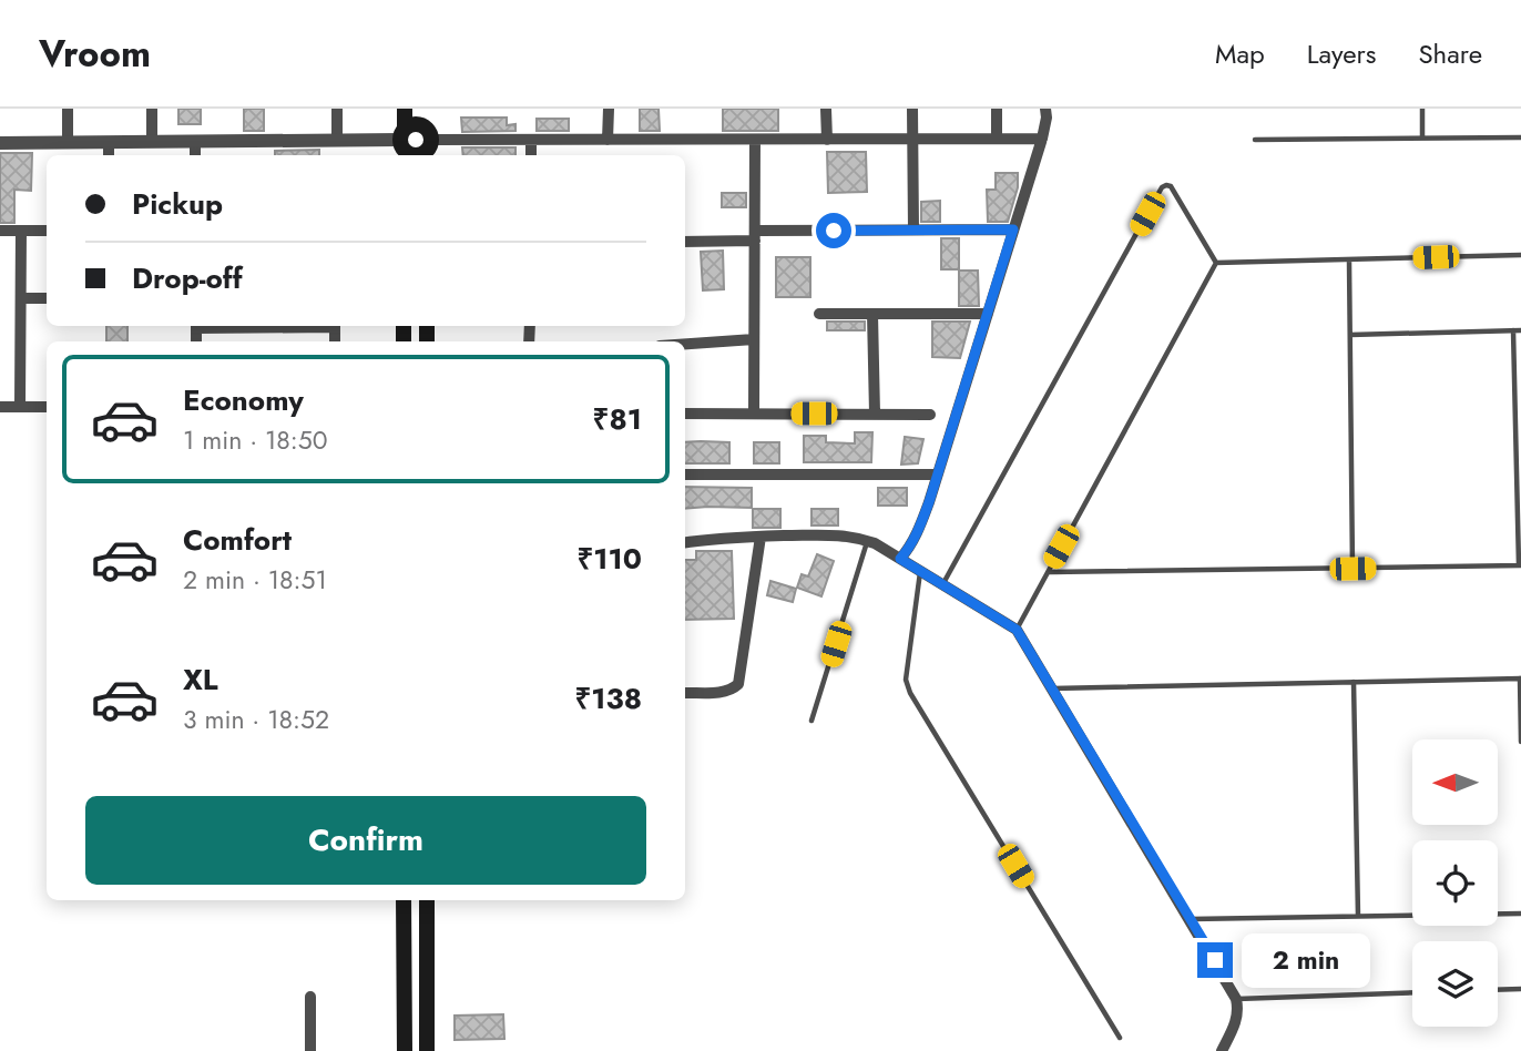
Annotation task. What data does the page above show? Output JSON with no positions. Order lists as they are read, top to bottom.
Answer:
{
  "north": "left",
  "page": {
    "header": "Vroom",
    "nav": ["Map", "Layers", "Share"],
    "banner": ["Pickup", "Drop-off"],
    "list": [
      {
        "name": "Economy",
        "note": "1 min · 18:50",
        "value": "₹81"
      },
      {
        "name": "Comfort",
        "note": "2 min · 18:51",
        "value": "₹110"
      },
      {
        "name": "XL",
        "note": "3 min · 18:52",
        "value": "₹138"
      }
    ],
    "buttons": "Confirm",
    "bubble": "2 min"
  }
}
